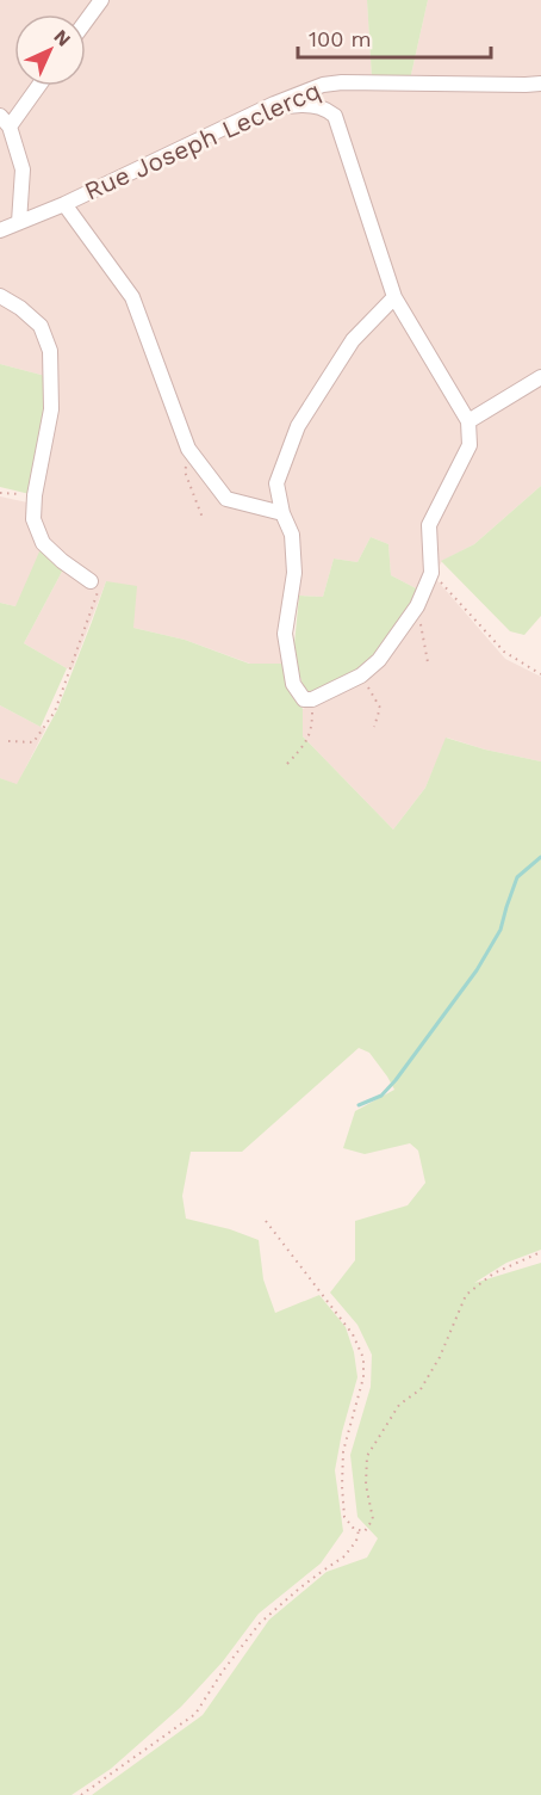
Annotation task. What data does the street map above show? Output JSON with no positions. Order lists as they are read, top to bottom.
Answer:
{
  "streets": {
    "street": ["Rue Joseph Leclercq"]
  },
  "scale_bar": "100 m",
  "north": "top right"
}
